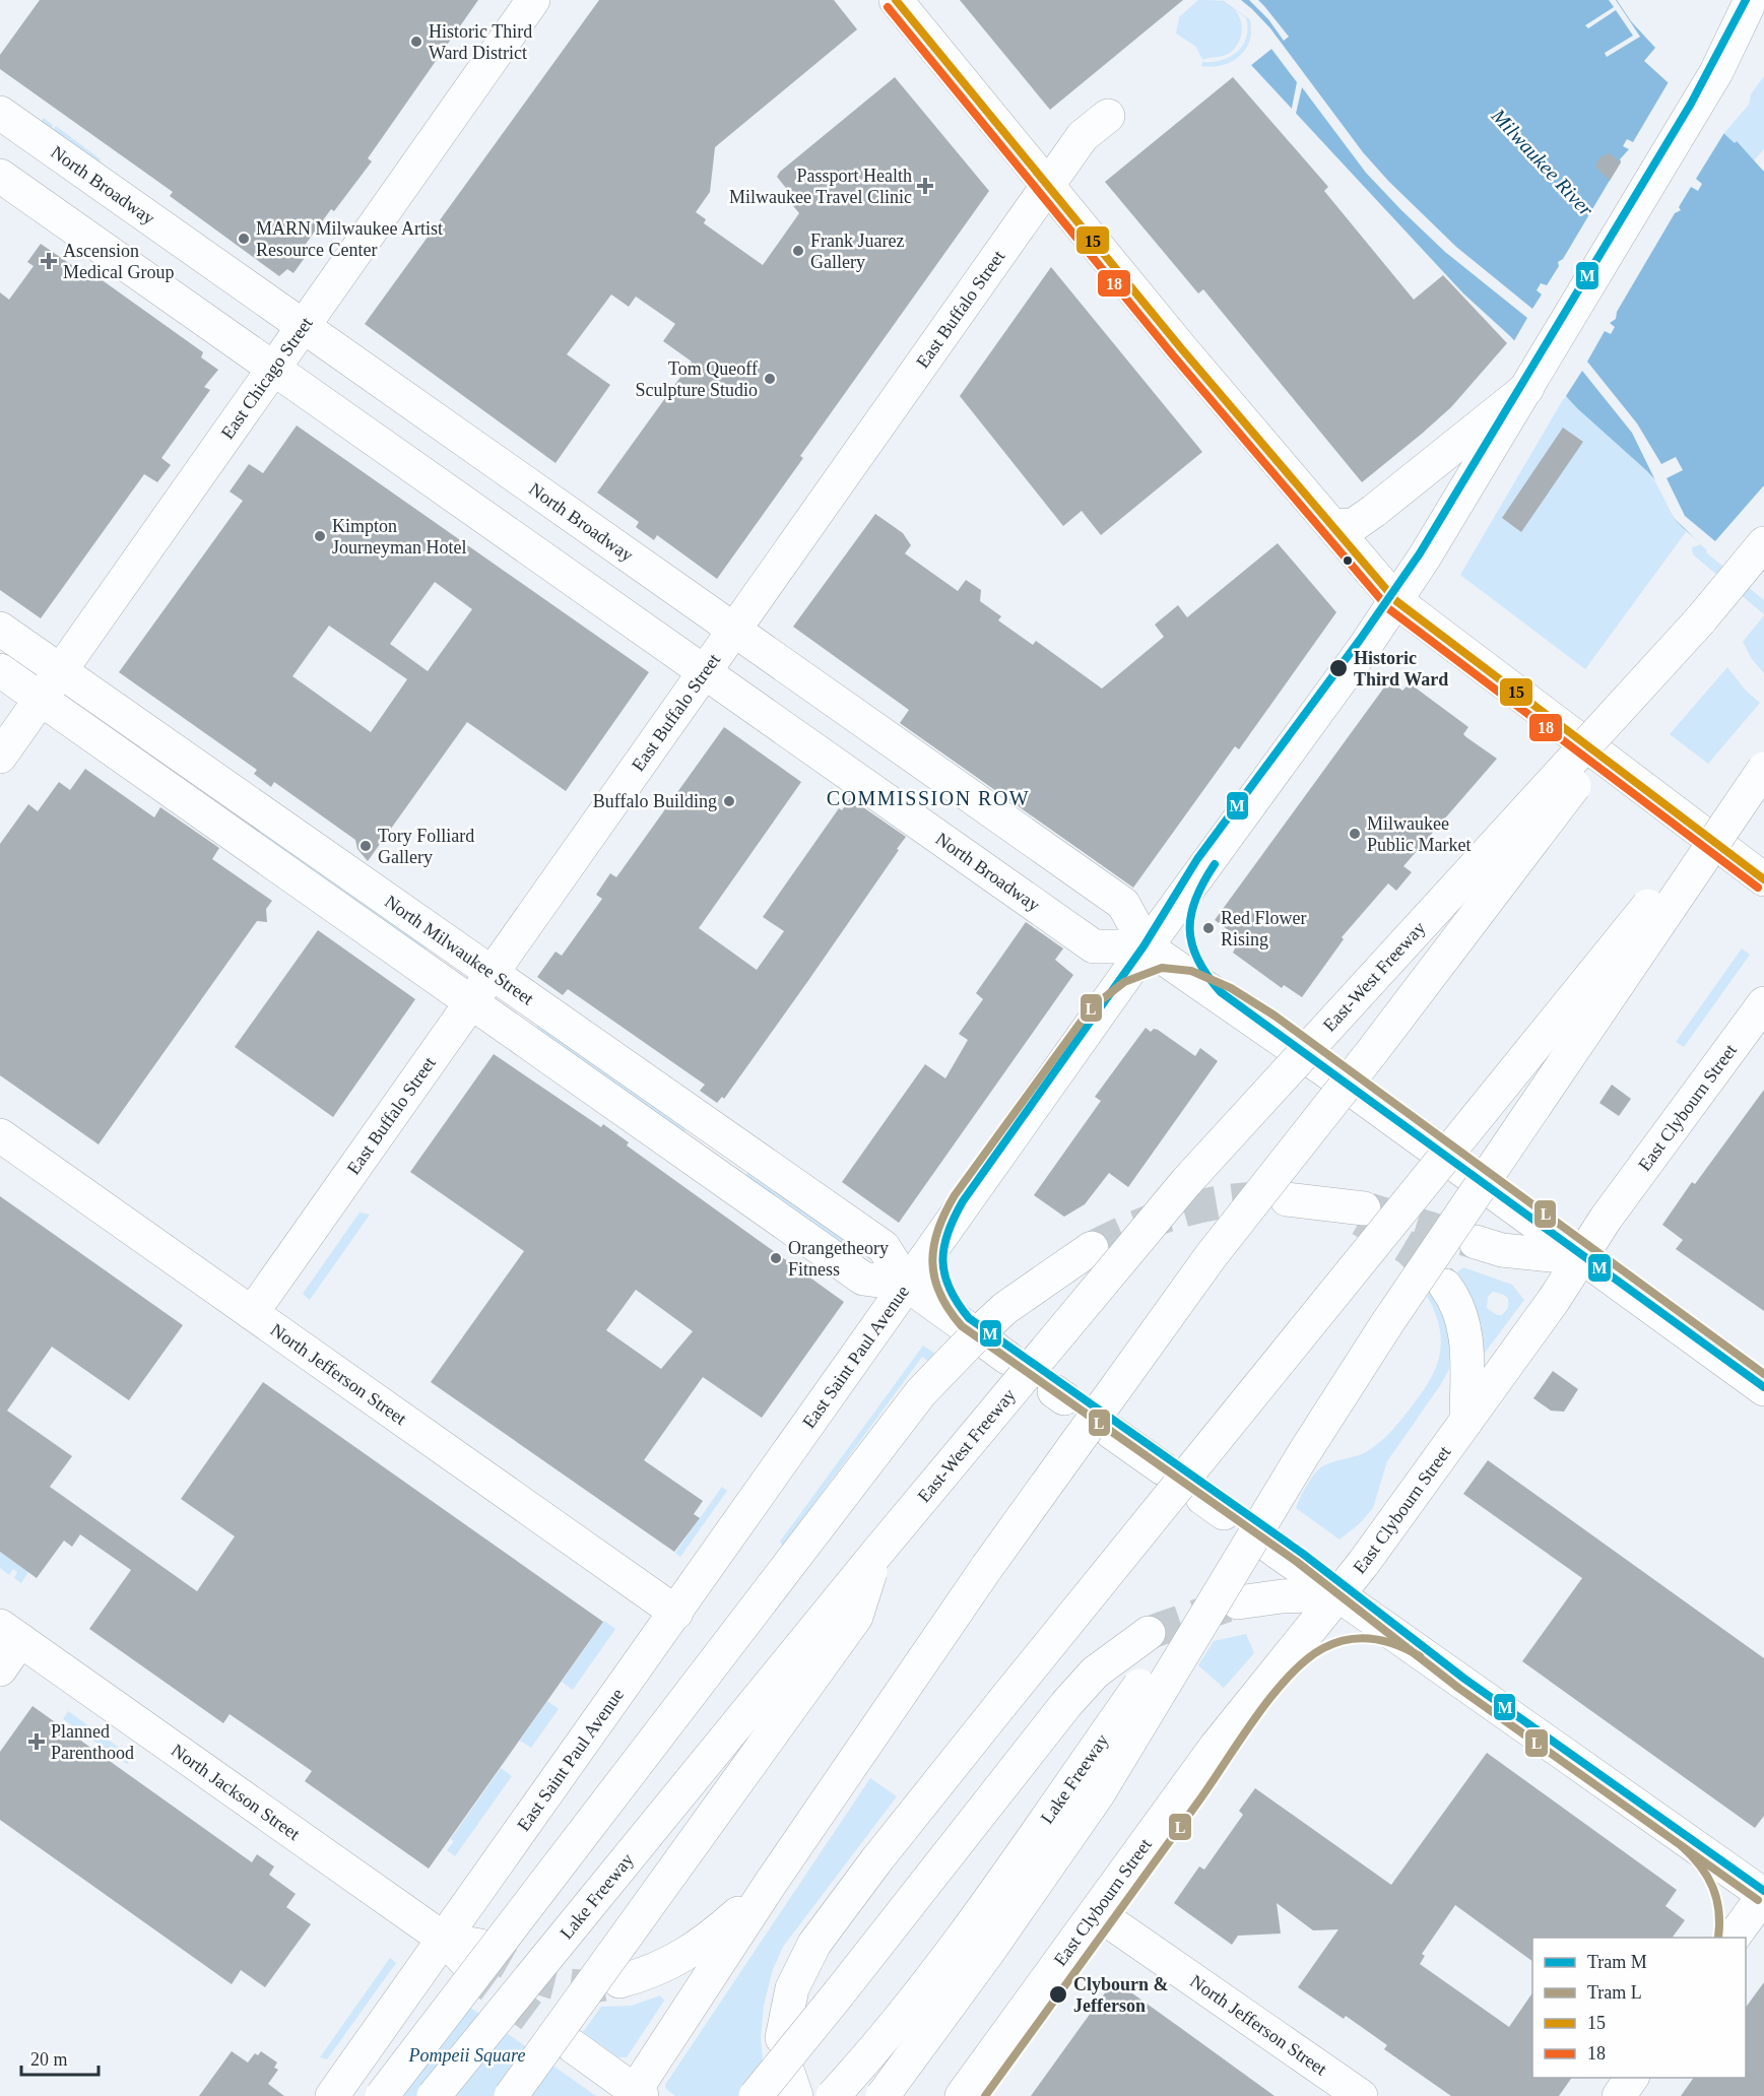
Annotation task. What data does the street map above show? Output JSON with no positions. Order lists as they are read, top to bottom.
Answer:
{
  "streets": {
    "main road": [
      "North Broadway",
      "East Buffalo Street",
      "East Chicago Street",
      "North Milwaukee Street",
      "East-West Freeway",
      "East Clybourn Street",
      "East Saint Paul Avenue",
      "North Jefferson Street",
      "Lake Freeway",
      "North Jackson Street"
    ]
  },
  "crossings": [
    ["North Broadway", "East Buffalo Street"],
    ["North Broadway", "East Chicago Street"],
    ["North Broadway", "East Clybourn Street"],
    ["North Broadway", "East Saint Paul Avenue"],
    ["East Buffalo Street", "North Milwaukee Street"],
    ["East Buffalo Street", "North Jefferson Street"],
    ["East Chicago Street", "North Milwaukee Street"],
    ["North Milwaukee Street", "East Saint Paul Avenue"],
    ["East-West Freeway", "Lake Freeway"],
    ["East Clybourn Street", "North Jefferson Street"],
    ["East Saint Paul Avenue", "North Jefferson Street"],
    ["East Saint Paul Avenue", "North Jackson Street"]
  ],
  "districts": ["COMMISSION ROW"],
  "water": ["Milwaukee River"],
  "parks": ["Pompeii Square"],
  "places": {
    "other": [
      "Historic Third Ward District",
      "MARN Milwaukee Artist Resource Center",
      "Frank Juarez Gallery",
      "Tom Queoff Sculpture Studio",
      "Kimpton Journeyman Hotel",
      "Historic Third Ward",
      "Buffalo Building",
      "Milwaukee Public Market",
      "Tory Folliard Gallery",
      "Red Flower Rising",
      "Orangetheory Fitness",
      "Clybourn & Jefferson"
    ],
    "health": ["Passport Health Milwaukee Travel Clinic", "Ascension Medical Group", "Planned Parenthood"]
  },
  "lines": [
    "tram line M",
    "transit line 15",
    "transit line 18",
    "tram line L"
  ],
  "legend": [
    "Tram M",
    "Tram L",
    "15",
    "18"
  ],
  "scale_bar": "20 m"
}
